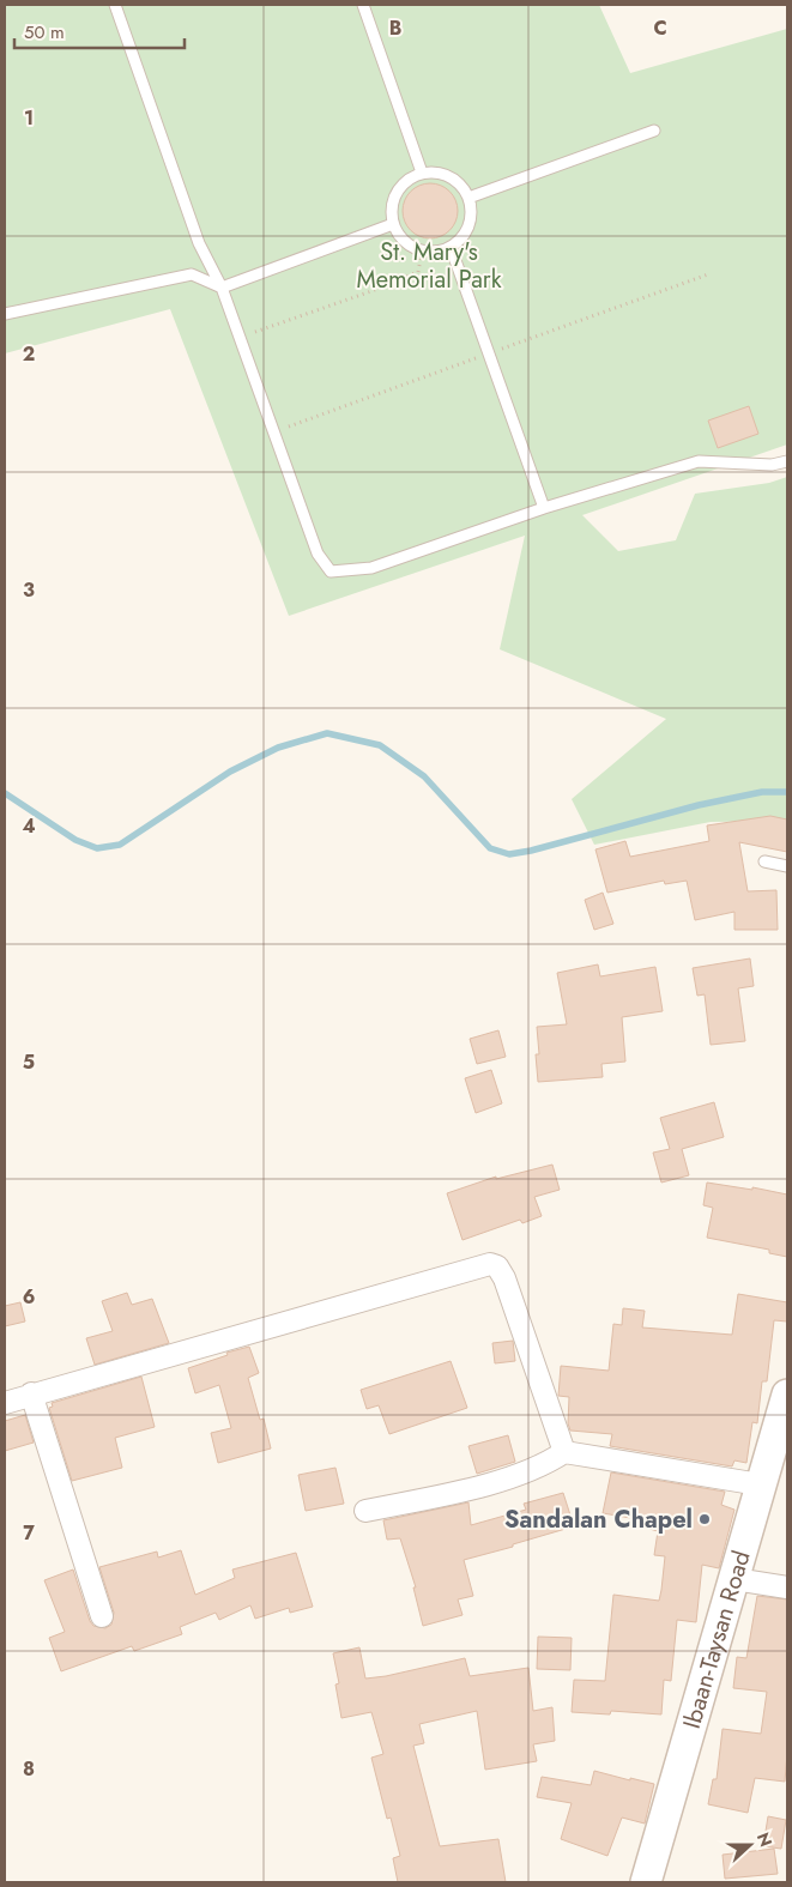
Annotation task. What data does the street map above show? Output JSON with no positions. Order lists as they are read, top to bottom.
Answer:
{
  "streets": {
    "main road": ["Ibaan-Taysan Road"]
  },
  "parks": ["St. Mary's Memorial Park"],
  "places": ["Sandalan Chapel"],
  "scale_bar": "50 m",
  "north": "right",
  "grid": {
    "columns": ["B", "C"],
    "rows": [
      "1",
      "2",
      "3",
      "4",
      "5",
      "6",
      "7",
      "8"
    ]
  }
}
